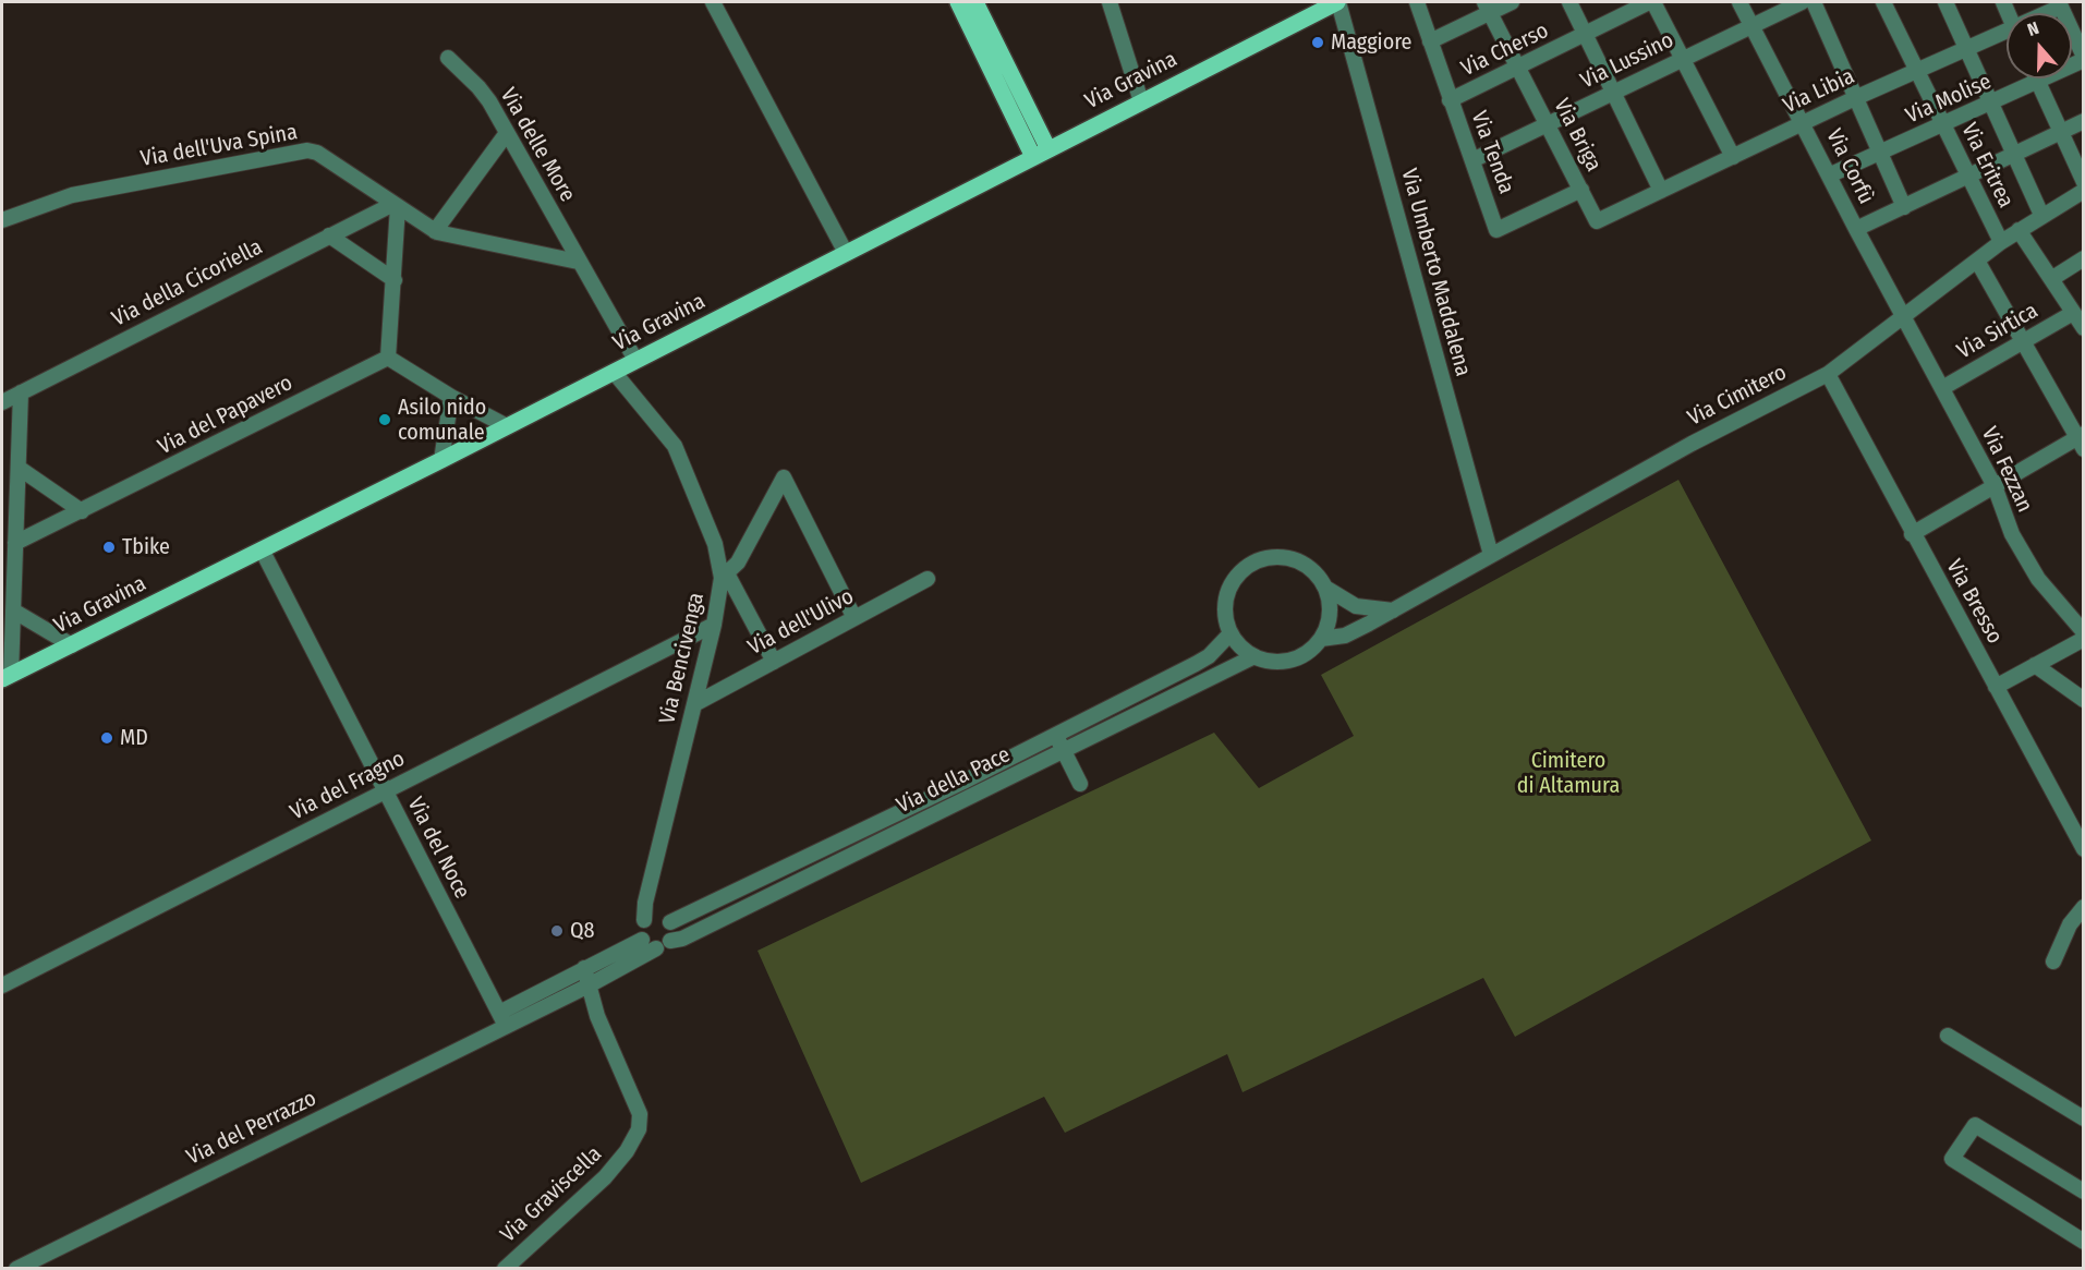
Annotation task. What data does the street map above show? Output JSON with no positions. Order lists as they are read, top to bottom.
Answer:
{
  "streets": {
    "main road": ["Via Gravina"],
    "street": [
      "Via Cherso",
      "Via Lussino",
      "Via Libia",
      "Via Molise",
      "Via Briga",
      "Via delle More",
      "Via dell'Uva Spina",
      "Via Tenda",
      "Via Eritrea",
      "Via Corfù",
      "Via Umberto Maddalena",
      "Via della Cicoriella",
      "Via Sirtica",
      "Via Cimitero",
      "Via del Papavero",
      "Via Fezzan",
      "Via Bresso",
      "Via dell'Ulivo",
      "Via Bencivenga",
      "Via della Pace",
      "Via del Fragno",
      "Via del Noce",
      "Via del Perrazzo",
      "Via Graviscella"
    ]
  },
  "crossings": [
    ["Via Cherso", "Via Briga"],
    ["Via Cherso", "Via Tenda"],
    ["Via Lussino", "Via Briga"],
    ["Via Lussino", "Via Tenda"],
    ["Via Lussino", "Via Corfù"],
    ["Via Gravina", "Via delle More"],
    ["Via Gravina", "Via Umberto Maddalena"],
    ["Via Gravina", "Via Bencivenga"],
    ["Via Gravina", "Via del Noce"],
    ["Via Libia", "Via Briga"],
    ["Via Libia", "Via Eritrea"],
    ["Via Libia", "Via Corfù"],
    ["Via Molise", "Via Eritrea"],
    ["Via Molise", "Via Corfù"],
    ["Via Briga", "Via Tenda"],
    ["Via delle More", "Via dell'Uva Spina"],
    ["Via dell'Uva Spina", "Via della Cicoriella"],
    ["Via Eritrea", "Via Cimitero"],
    ["Via Corfù", "Via Cimitero"],
    ["Via Corfù", "Via Fezzan"],
    ["Via Umberto Maddalena", "Via Cimitero"],
    ["Via Sirtica", "Via Fezzan"],
    ["Via Cimitero", "Via Fezzan"],
    ["Via Cimitero", "Via Bresso"],
    ["Via Cimitero", "Via della Pace"],
    ["Via dell'Ulivo", "Via Bencivenga"],
    ["Via Bencivenga", "Via della Pace"],
    ["Via Bencivenga", "Via del Fragno"],
    ["Via della Pace", "Via del Noce"],
    ["Via della Pace", "Via del Perrazzo"],
    ["Via della Pace", "Via Graviscella"],
    ["Via del Fragno", "Via del Noce"],
    ["Via del Noce", "Via del Perrazzo"]
  ],
  "parks": ["Cimitero di Altamura"],
  "places": [
    "Maggiore",
    "Asilo nido comunale",
    "Tbike",
    "MD",
    "Q8"
  ],
  "north": "top"
}
